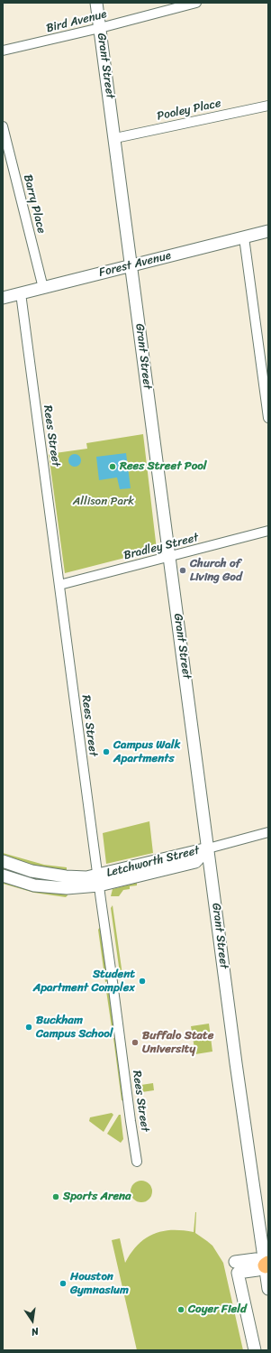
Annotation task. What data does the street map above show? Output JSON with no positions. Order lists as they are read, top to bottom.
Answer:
{
  "streets": {
    "street": [
      "Bird Avenue",
      "Grant Street",
      "Pooley Place",
      "Barry Place",
      "Forest Avenue",
      "Rees Street",
      "Bradley Street",
      "Letchworth Street"
    ]
  },
  "crossings": [
    ["Bird Avenue", "Grant Street"],
    ["Grant Street", "Pooley Place"],
    ["Grant Street", "Forest Avenue"],
    ["Grant Street", "Bradley Street"],
    ["Grant Street", "Letchworth Street"],
    ["Barry Place", "Forest Avenue"],
    ["Forest Avenue", "Rees Street"],
    ["Rees Street", "Bradley Street"],
    ["Rees Street", "Letchworth Street"]
  ],
  "parks": ["Allison Park"],
  "places": [
    "Rees Street Pool",
    "Church of Living God",
    "Campus Walk Apartments",
    "Student Apartment Complex",
    "Buckham Campus School",
    "Buffalo State University",
    "Sports Arena",
    "Houston Gymnasium",
    "Coyer Field"
  ],
  "north": "bottom"
}
